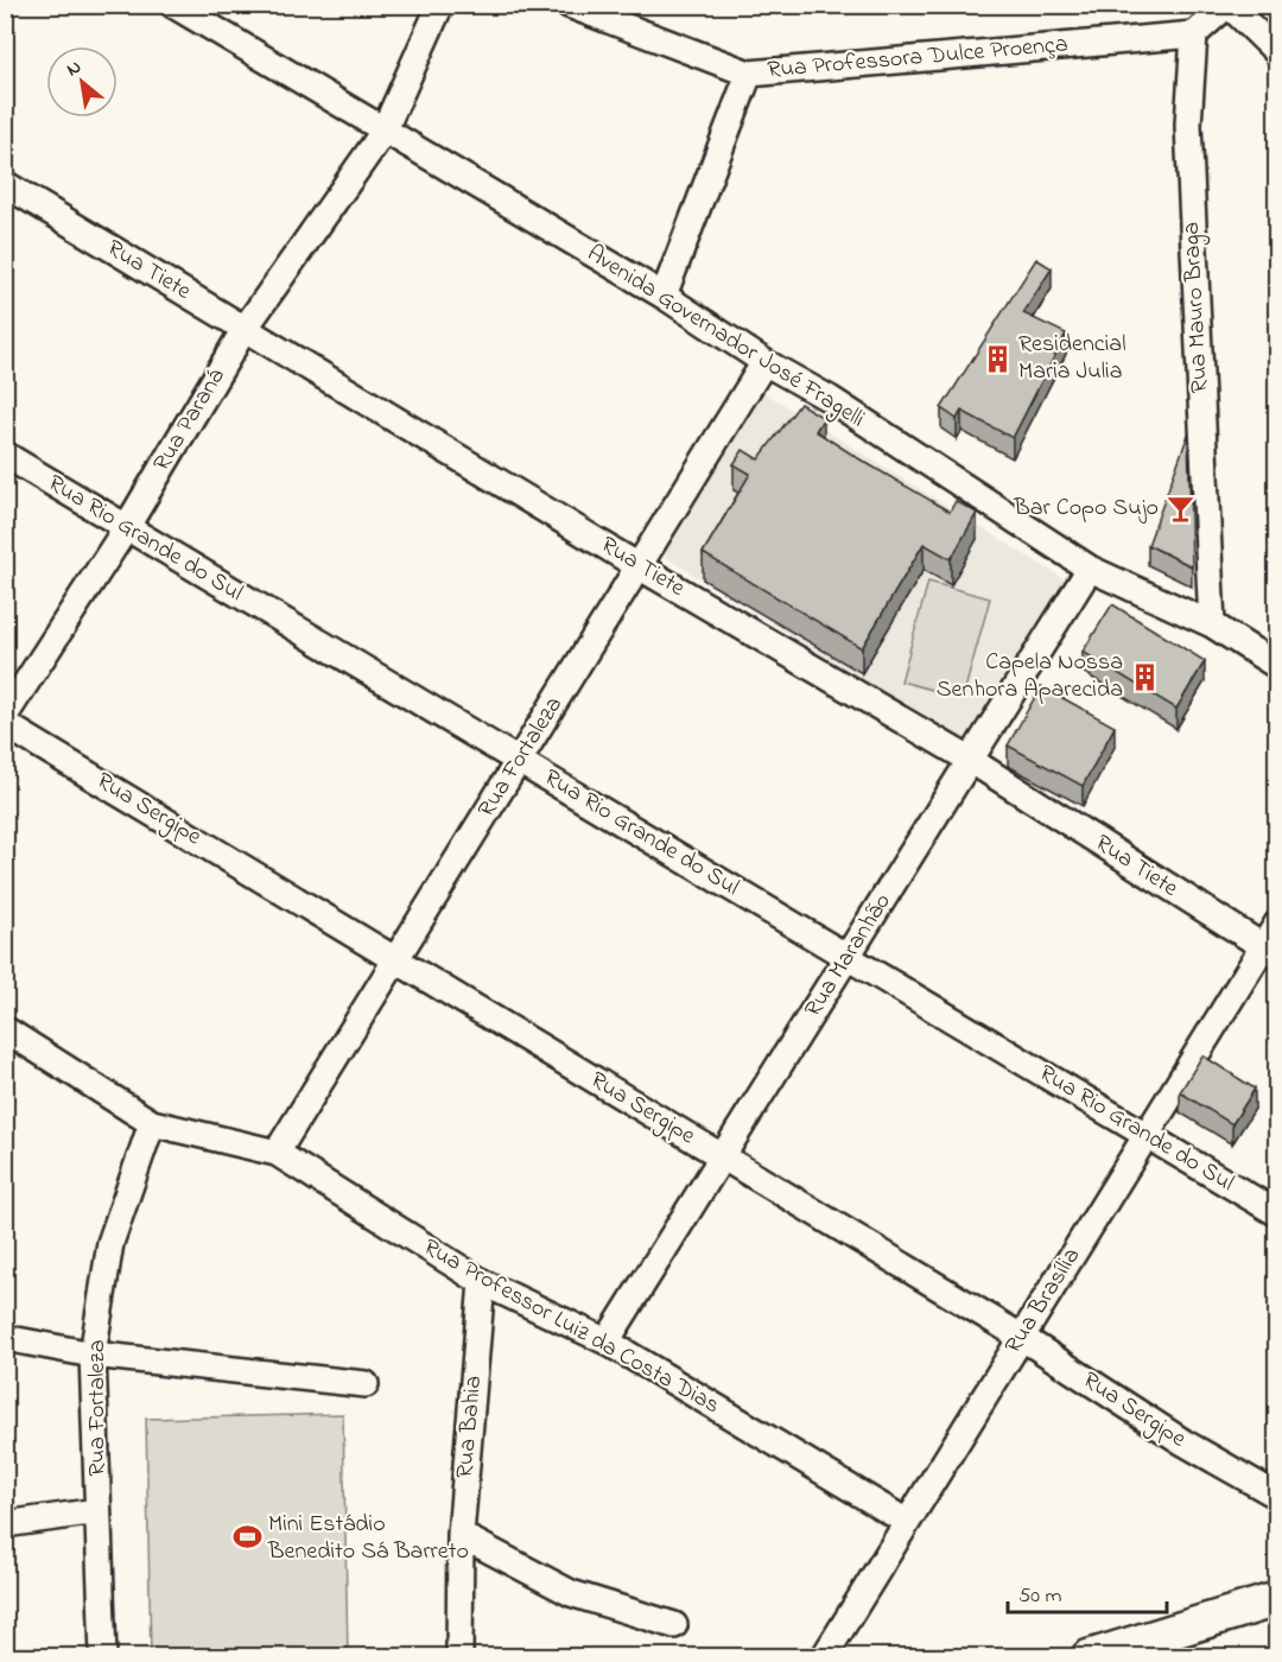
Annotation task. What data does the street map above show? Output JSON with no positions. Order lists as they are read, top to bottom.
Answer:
{
  "streets": {
    "street": [
      "Rua Professora Dulce Proença",
      "Rua Tiete",
      "Rua Mauro Braga",
      "Avenida Governador José Fragelli",
      "Rua Paraná",
      "Rua Rio Grande do Sul",
      "Rua Fortaleza",
      "Rua Sergipe",
      "Rua Maranhão",
      "Rua Brasília",
      "Rua Professor Luiz da Costa Dias",
      "Rua Bahia"
    ]
  },
  "crossings": [
    ["Rua Professora Dulce Proença", "Rua Mauro Braga"],
    ["Rua Tiete", "Rua Paraná"],
    ["Rua Tiete", "Rua Fortaleza"],
    ["Rua Tiete", "Rua Maranhão"],
    ["Rua Tiete", "Rua Brasília"],
    ["Rua Mauro Braga", "Avenida Governador José Fragelli"],
    ["Avenida Governador José Fragelli", "Rua Paraná"],
    ["Avenida Governador José Fragelli", "Rua Fortaleza"],
    ["Avenida Governador José Fragelli", "Rua Maranhão"],
    ["Rua Paraná", "Rua Rio Grande do Sul"],
    ["Rua Rio Grande do Sul", "Rua Fortaleza"],
    ["Rua Rio Grande do Sul", "Rua Maranhão"],
    ["Rua Rio Grande do Sul", "Rua Brasília"],
    ["Rua Fortaleza", "Rua Sergipe"],
    ["Rua Fortaleza", "Rua Professor Luiz da Costa Dias"],
    ["Rua Sergipe", "Rua Maranhão"],
    ["Rua Sergipe", "Rua Brasília"],
    ["Rua Maranhão", "Rua Professor Luiz da Costa Dias"],
    ["Rua Brasília", "Rua Professor Luiz da Costa Dias"],
    ["Rua Professor Luiz da Costa Dias", "Rua Bahia"]
  ],
  "places": {
    "building": ["Residencial Maria Julia", "Capela Nossa Senhora Aparecida"],
    "bar": ["Bar Copo Sujo"],
    "sports": ["Mini Estádio Benedito Sá Barreto"]
  },
  "scale_bar": "50 m",
  "north": "top left"
}
